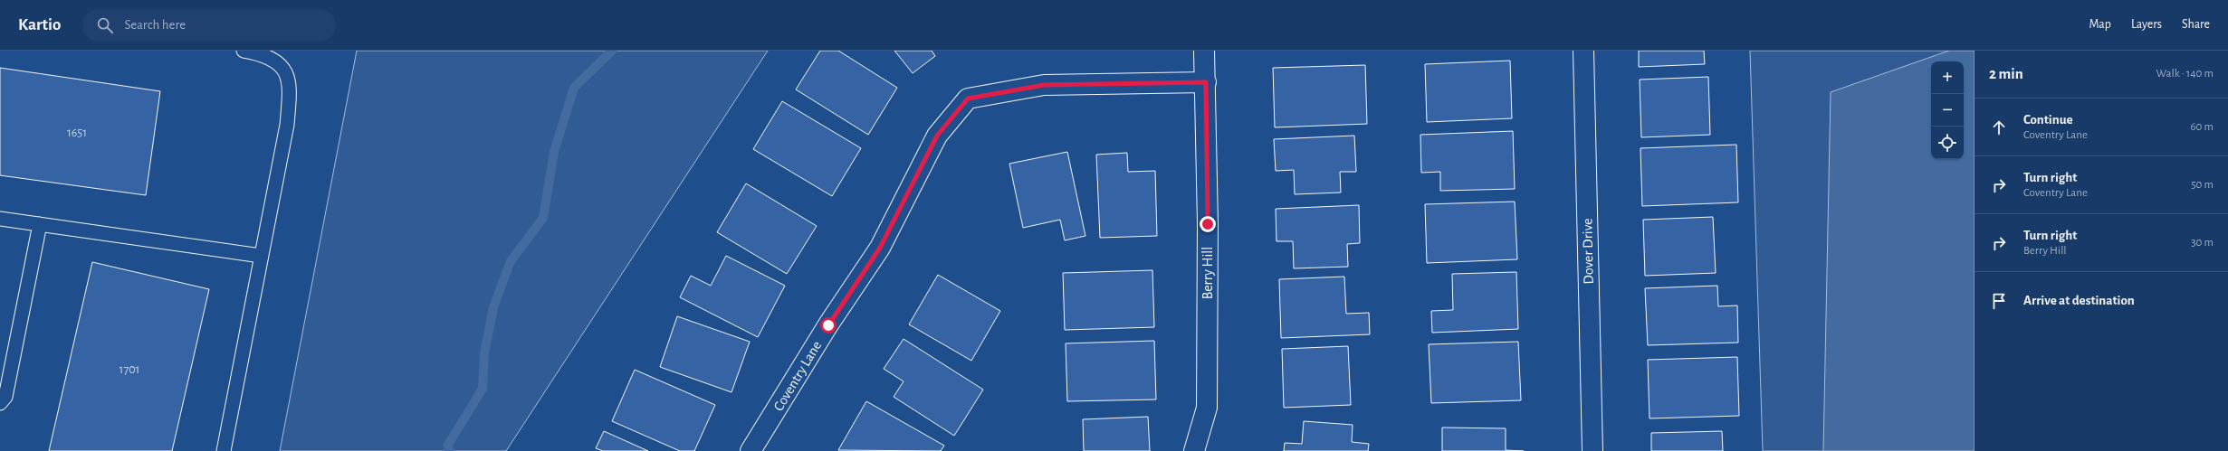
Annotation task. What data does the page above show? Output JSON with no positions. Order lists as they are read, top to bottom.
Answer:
{
  "streets": {
    "street": ["Dover Drive", "Berry Hill", "Coventry Lane"]
  },
  "crossings": [
    ["Berry Hill", "Coventry Lane"]
  ],
  "house_numbers": ["1651", "1701"],
  "page": {
    "header": "Kartio",
    "search": "Search here",
    "nav": ["Map", "Layers", "Share"],
    "heading": ["2 min", "Walk · 140 m"],
    "map_buttons": ["+", "−"],
    "list": [
      ["Continue", "Coventry Lane", "60 m"],
      ["Turn right", "Coventry Lane", "50 m"],
      ["Turn right", "Berry Hill", "30 m"],
      "Arrive at destination"
    ]
  }
}
